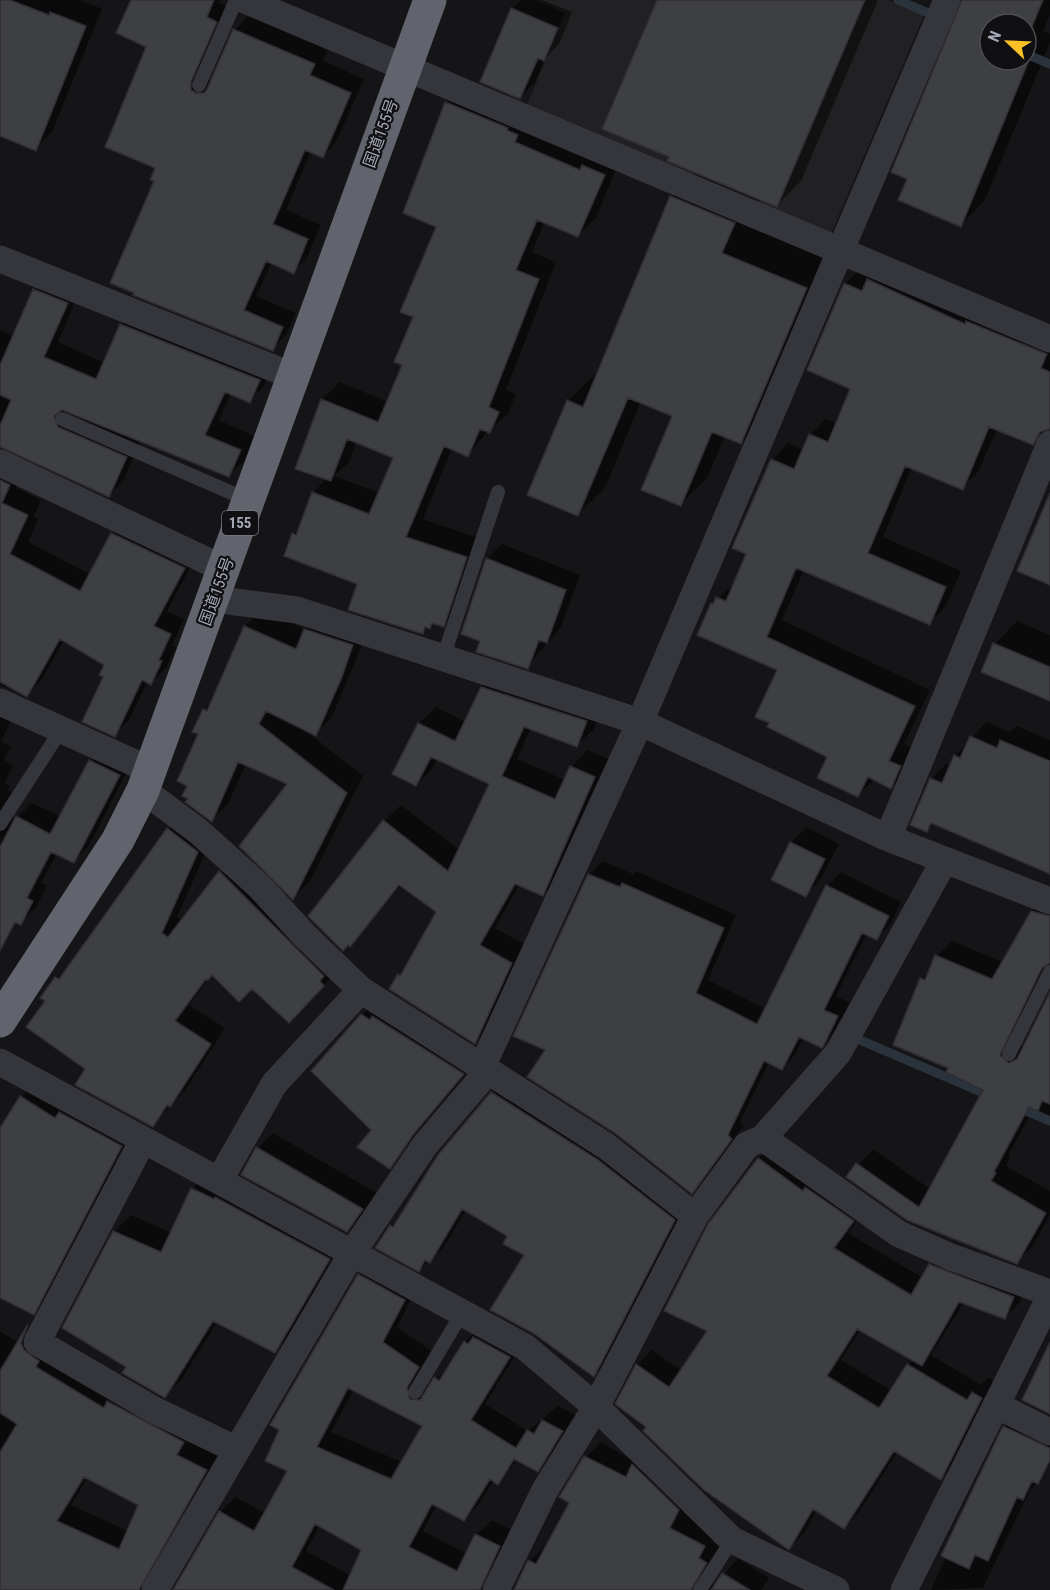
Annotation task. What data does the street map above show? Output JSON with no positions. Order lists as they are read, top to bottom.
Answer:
{
  "streets": {
    "highway": ["国道155号", "155"]
  },
  "north": "top left"
}
